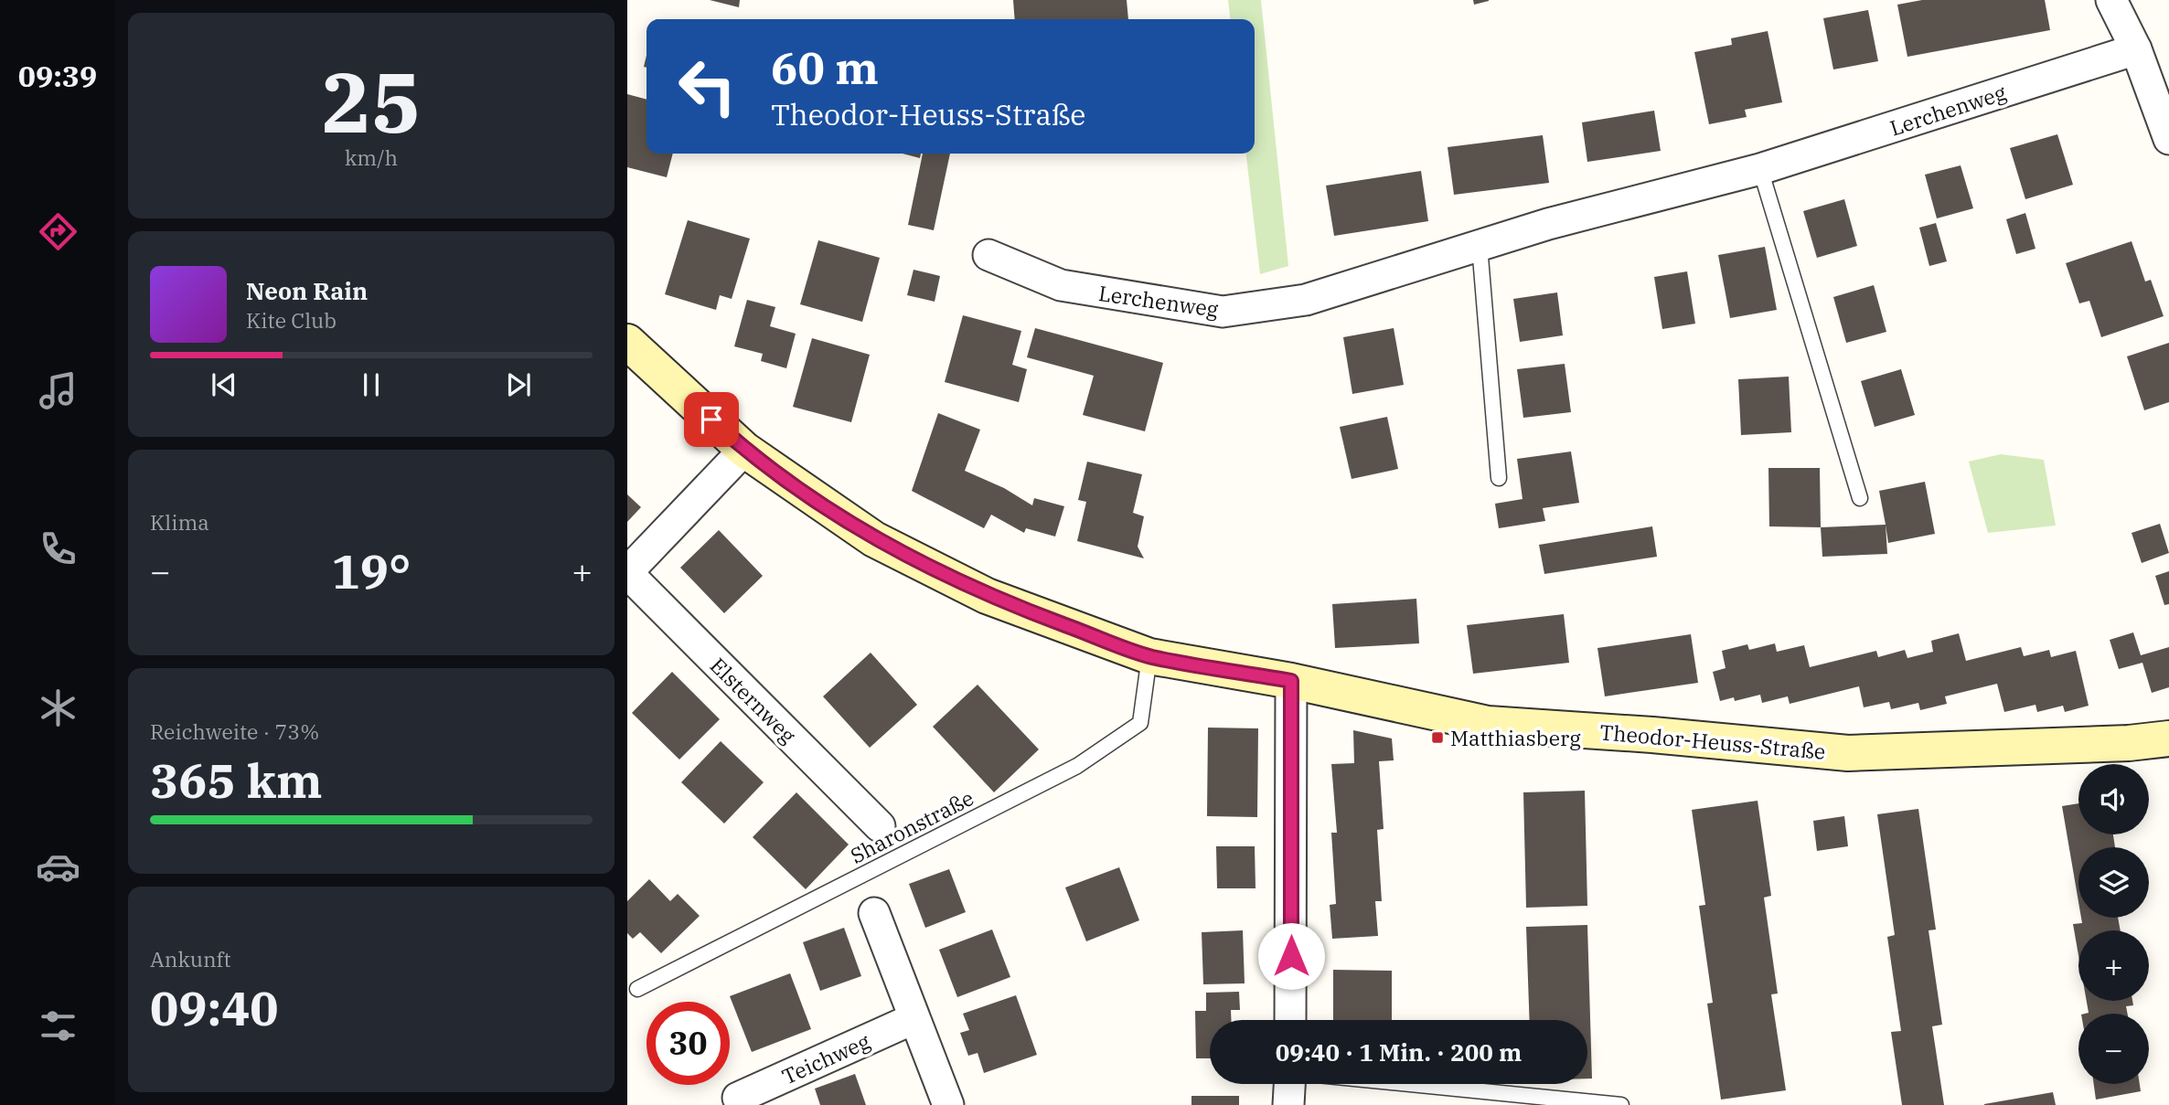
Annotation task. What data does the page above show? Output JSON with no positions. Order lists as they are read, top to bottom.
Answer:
{
  "streets": {
    "street": [
      "Lerchenweg",
      "Elsternweg",
      "Theodor-Heuss-Straße",
      "Teichweg"
    ],
    "lane": ["Sharonstraße"]
  },
  "crossings": [
    ["Theodor-Heuss-Straße", "Sharonstraße"]
  ],
  "places": {
    "transit": ["Matthiasberg"]
  },
  "page": {
    "tabs": "09:39",
    "tile": [
      ["25", "km/h"],
      "Klima",
      ["Reichweite · 73%", "365 km"],
      ["Ankunft", "09:40"]
    ],
    "turn": ["60 m", "Theodor-Heuss-Straße"],
    "song": ["Neon Rain", "Kite Club"],
    "heat": ["−", "19°", "+"],
    "map_buttons": ["+", "−"],
    "limit": "30",
    "trip": "09:40 · 1 Min. · 200 m"
  }
}
